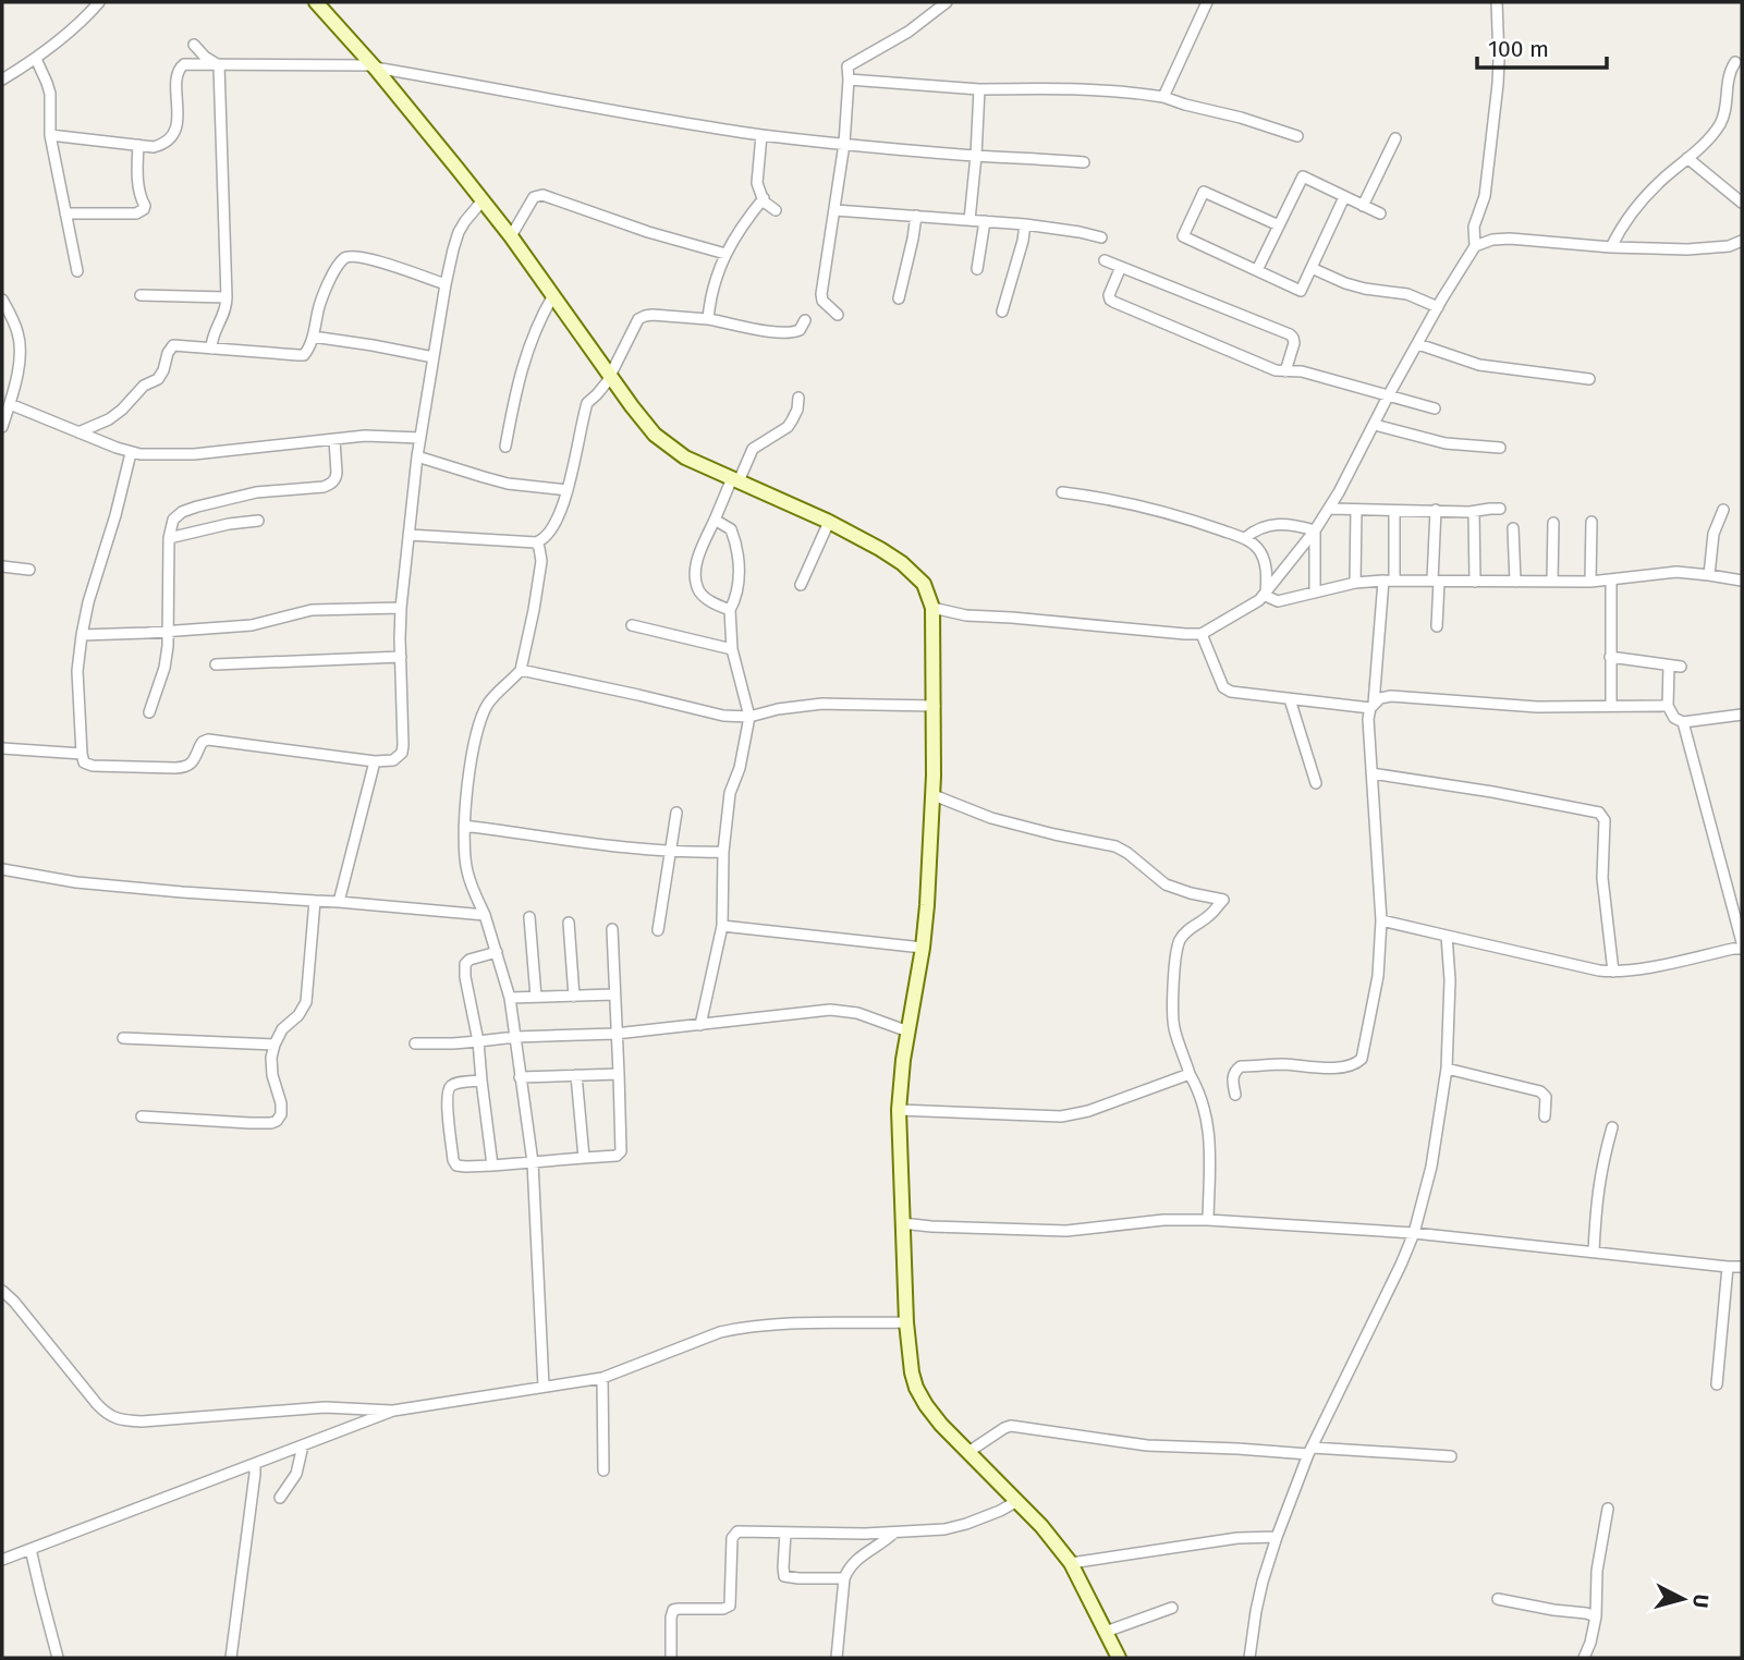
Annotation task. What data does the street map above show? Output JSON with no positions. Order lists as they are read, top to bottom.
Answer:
{
  "scale_bar": "100 m",
  "north": "right"
}
